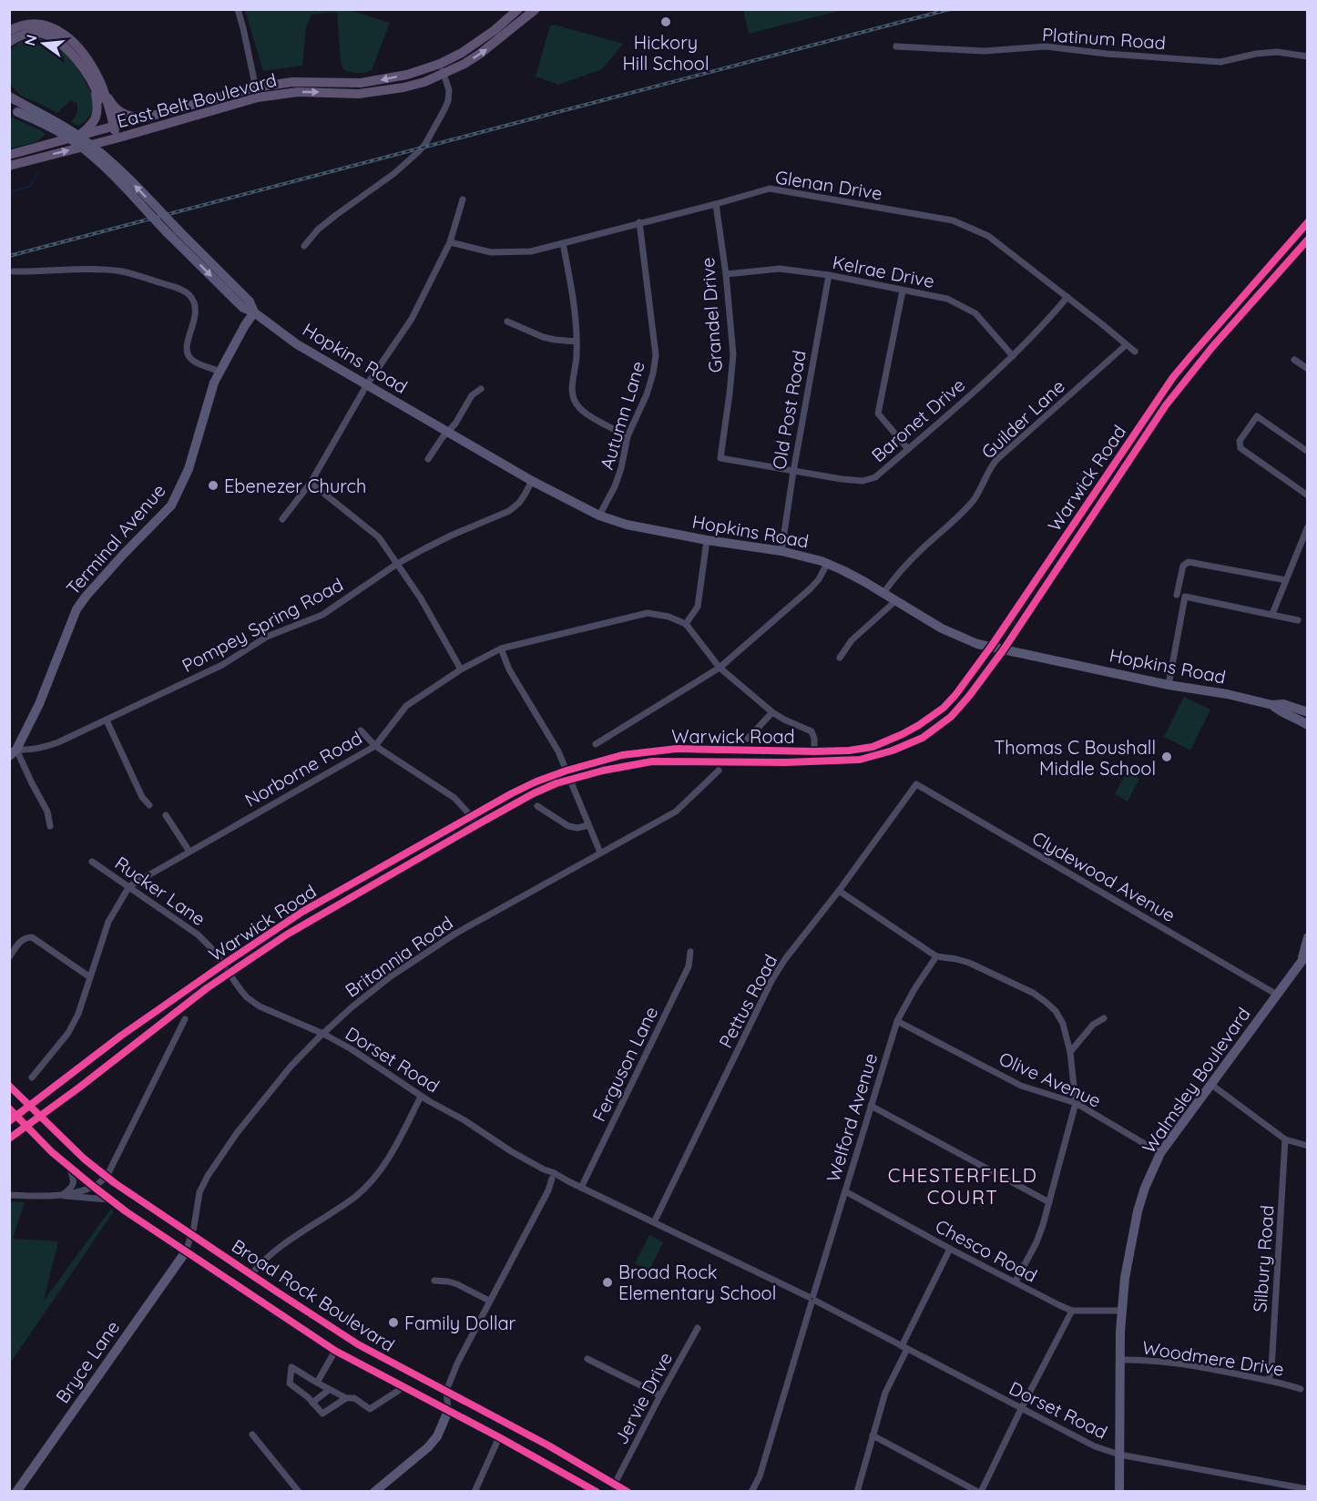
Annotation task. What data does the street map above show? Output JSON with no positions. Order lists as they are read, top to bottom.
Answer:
{
  "streets": {
    "main road": [
      "East Belt Boulevard",
      "Hopkins Road",
      "Warwick Road",
      "Terminal Avenue",
      "Walmsley Boulevard",
      "Broad Rock Boulevard",
      "Bryce Lane"
    ],
    "street": [
      "Platinum Road",
      "Glenan Drive",
      "Kelrae Drive",
      "Grandel Drive",
      "Old Post Road",
      "Autumn Lane",
      "Guilder Lane",
      "Baronet Drive",
      "Pompey Spring Road",
      "Norborne Road",
      "Clydewood Avenue",
      "Rucker Lane",
      "Britannia Road",
      "Pettus Road",
      "Dorset Road",
      "Ferguson Lane",
      "Olive Avenue",
      "Welford Avenue",
      "Chesco Road",
      "Silbury Road",
      "Woodmere Drive",
      "Jervie Drive"
    ]
  },
  "crossings": [
    ["Glenan Drive", "Grandel Drive"],
    ["Glenan Drive", "Autumn Lane"],
    ["Glenan Drive", "Guilder Lane"],
    ["Glenan Drive", "Baronet Drive"],
    ["Kelrae Drive", "Grandel Drive"],
    ["Kelrae Drive", "Old Post Road"],
    ["Kelrae Drive", "Baronet Drive"],
    ["Grandel Drive", "Baronet Drive"],
    ["Hopkins Road", "Old Post Road"],
    ["Hopkins Road", "Autumn Lane"],
    ["Hopkins Road", "Guilder Lane"],
    ["Hopkins Road", "Warwick Road"],
    ["Hopkins Road", "Terminal Avenue"],
    ["Hopkins Road", "Pompey Spring Road"],
    ["Old Post Road", "Baronet Drive"],
    ["Warwick Road", "Rucker Lane"],
    ["Warwick Road", "Dorset Road"],
    ["Warwick Road", "Broad Rock Boulevard"],
    ["Terminal Avenue", "Pompey Spring Road"],
    ["Norborne Road", "Rucker Lane"],
    ["Clydewood Avenue", "Pettus Road"],
    ["Clydewood Avenue", "Walmsley Boulevard"],
    ["Rucker Lane", "Dorset Road"],
    ["Britannia Road", "Dorset Road"],
    ["Britannia Road", "Broad Rock Boulevard"],
    ["Britannia Road", "Bryce Lane"],
    ["Pettus Road", "Dorset Road"],
    ["Dorset Road", "Ferguson Lane"],
    ["Dorset Road", "Walmsley Boulevard"],
    ["Dorset Road", "Welford Avenue"],
    ["Olive Avenue", "Walmsley Boulevard"],
    ["Olive Avenue", "Welford Avenue"],
    ["Walmsley Boulevard", "Chesco Road"],
    ["Walmsley Boulevard", "Woodmere Drive"],
    ["Welford Avenue", "Chesco Road"],
    ["Silbury Road", "Woodmere Drive"],
    ["Broad Rock Boulevard", "Bryce Lane"],
    ["Broad Rock Boulevard", "Jervie Drive"]
  ],
  "districts": ["CHESTERFIELD COURT"],
  "places": [
    "Hickory Hill School",
    "Ebenezer Church",
    "Thomas C Boushall Middle School",
    "Broad Rock Elementary School",
    "Family Dollar"
  ],
  "north": "left"
}
